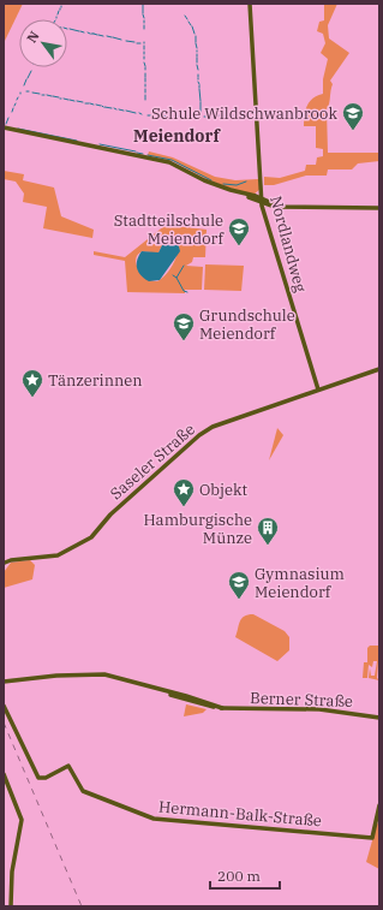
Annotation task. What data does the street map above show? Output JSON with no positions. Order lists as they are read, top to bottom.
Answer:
{
  "streets": {
    "street": [
      "Nordlandweg",
      "Saseler Straße",
      "Berner Straße",
      "Hermann-Balk-Straße"
    ]
  },
  "crossings": [
    ["Nordlandweg", "Saseler Straße"]
  ],
  "districts": ["Meiendorf"],
  "places": {
    "school or university": [
      "Schule Wildschwanbrook",
      "Stadtteilschule Meiendorf",
      "Grundschule Meiendorf",
      "Gymnasium Meiendorf"
    ],
    "place": ["Tänzerinnen", "Objekt"],
    "building": ["Hamburgische Münze"]
  },
  "scale_bar": "200 m",
  "north": "top left"
}
